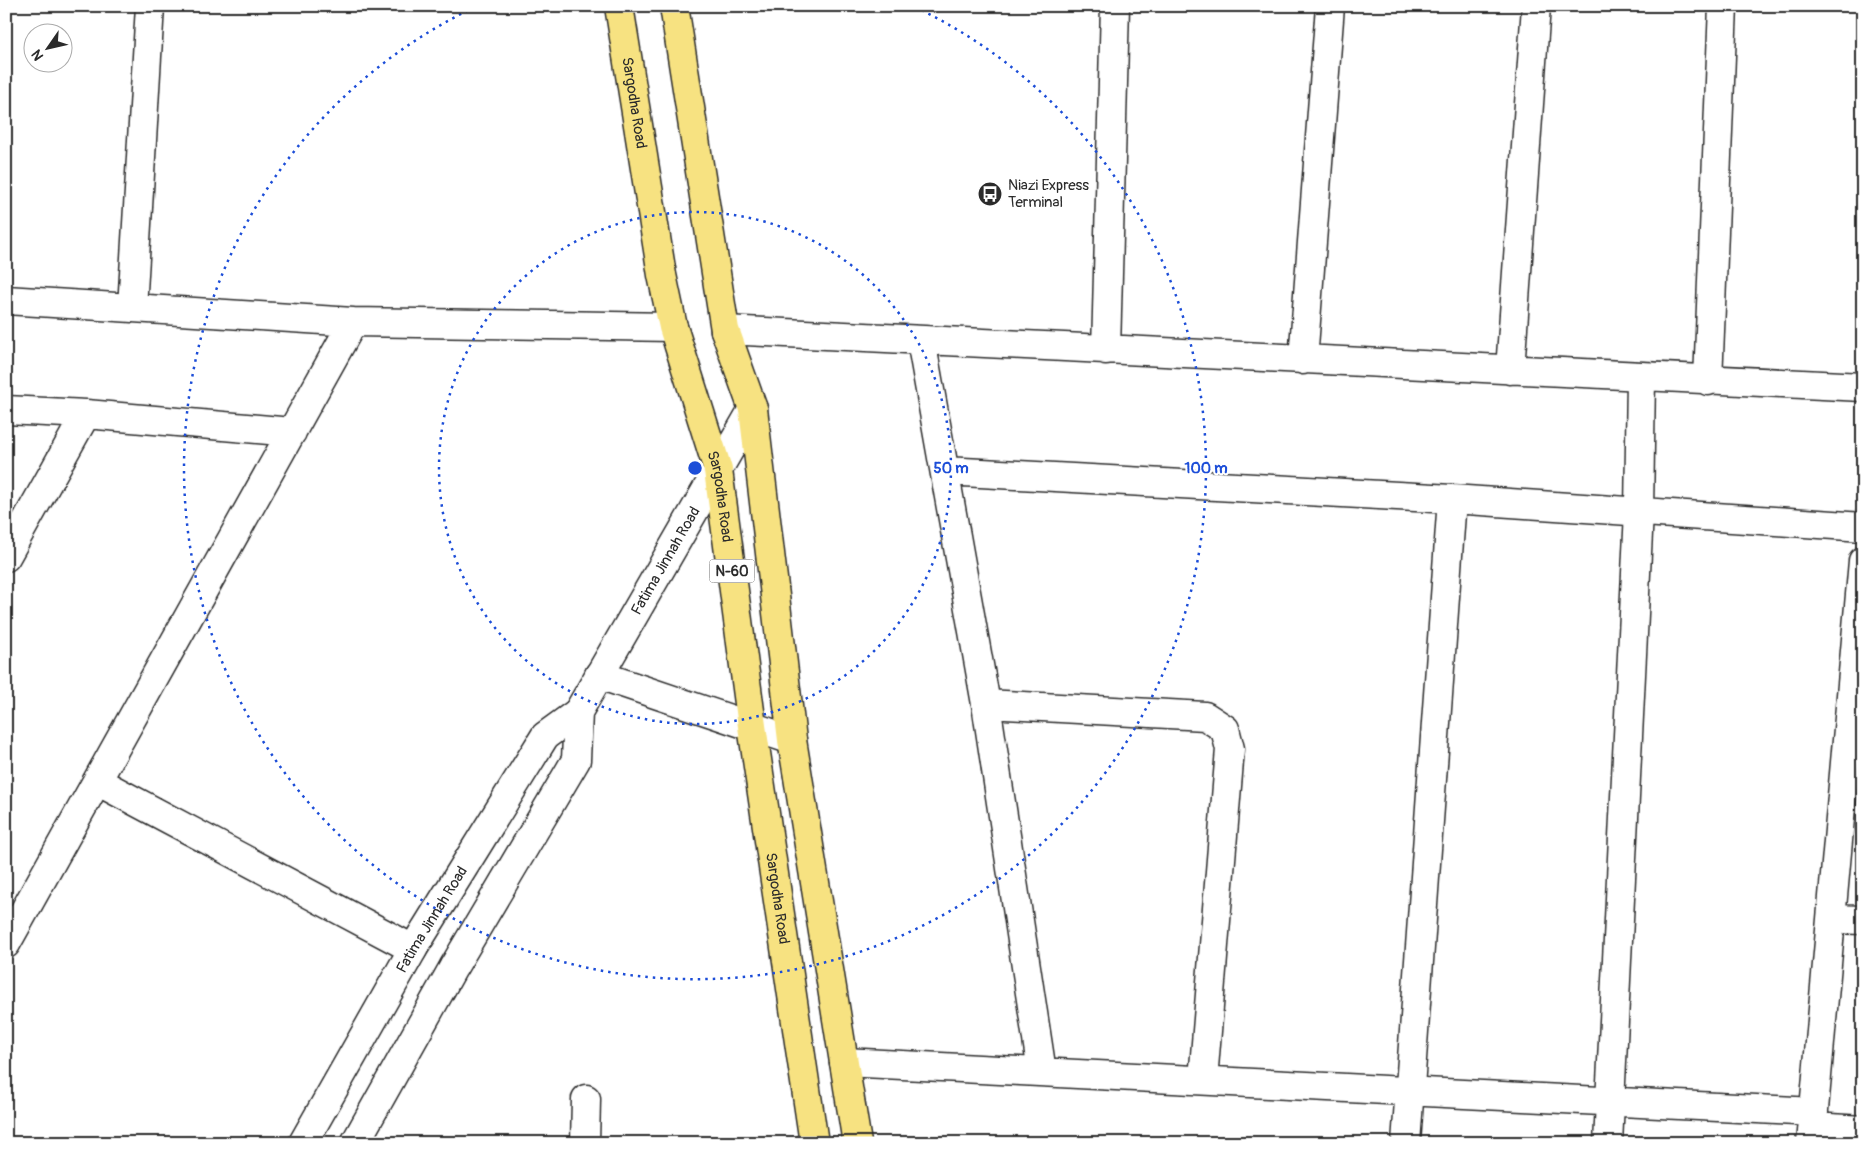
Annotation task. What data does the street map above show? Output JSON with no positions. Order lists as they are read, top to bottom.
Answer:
{
  "streets": {
    "highway": ["Sargodha Road", "N-60"],
    "street": ["Fatima Jinnah Road"]
  },
  "crossings": [
    ["Sargodha Road", "Fatima Jinnah Road"],
    ["Fatima Jinnah Road", "N-60"]
  ],
  "places": {
    "bus stop": ["Niazi Express Terminal"]
  },
  "north": "bottom left",
  "rings": ["50 m", "100 m"]
}
